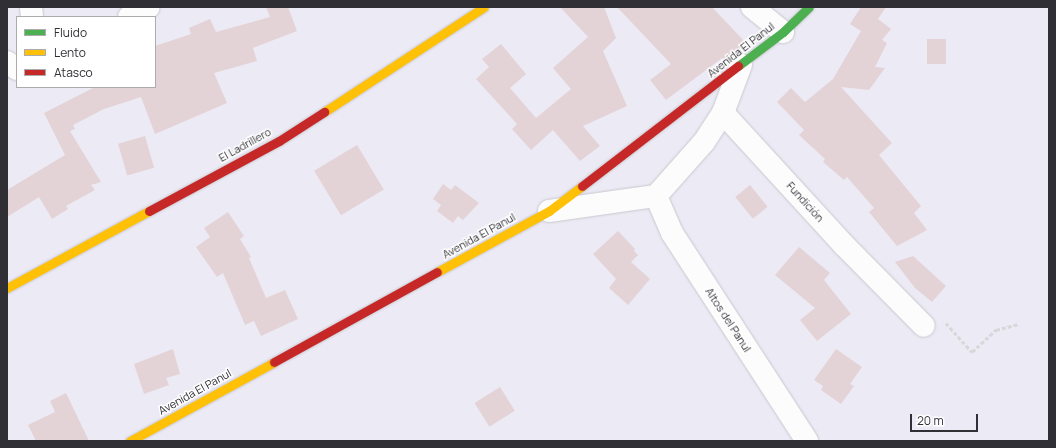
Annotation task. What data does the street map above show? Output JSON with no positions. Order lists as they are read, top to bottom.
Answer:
{
  "streets": {
    "street": [
      "Avenida El Panul",
      "El Ladrillero",
      "Fundición",
      "Altos del Panul"
    ]
  },
  "legend": ["Fluido", "Lento", "Atasco"],
  "scale_bar": "20 m"
}
